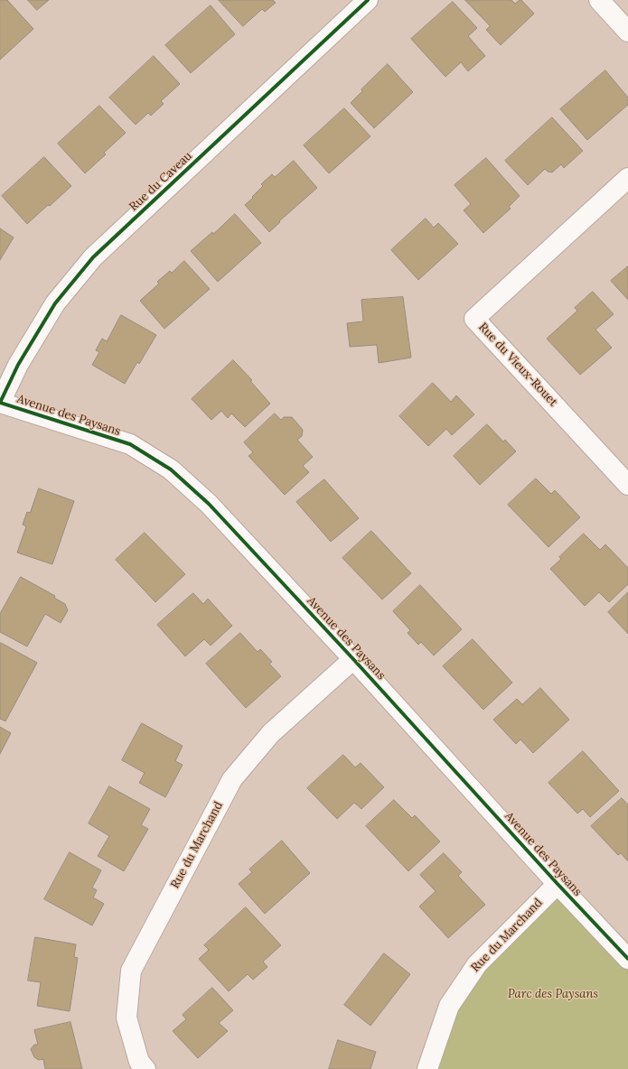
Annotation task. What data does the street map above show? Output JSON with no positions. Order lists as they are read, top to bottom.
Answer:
{
  "streets": {
    "street": [
      "Rue du Caveau",
      "Rue du Vieux-Rouet",
      "Avenue des Paysans",
      "Rue du Marchand"
    ]
  },
  "crossings": [
    ["Rue du Caveau", "Avenue des Paysans"],
    ["Avenue des Paysans", "Rue du Marchand"]
  ],
  "parks": ["Parc des Paysans"]
}
